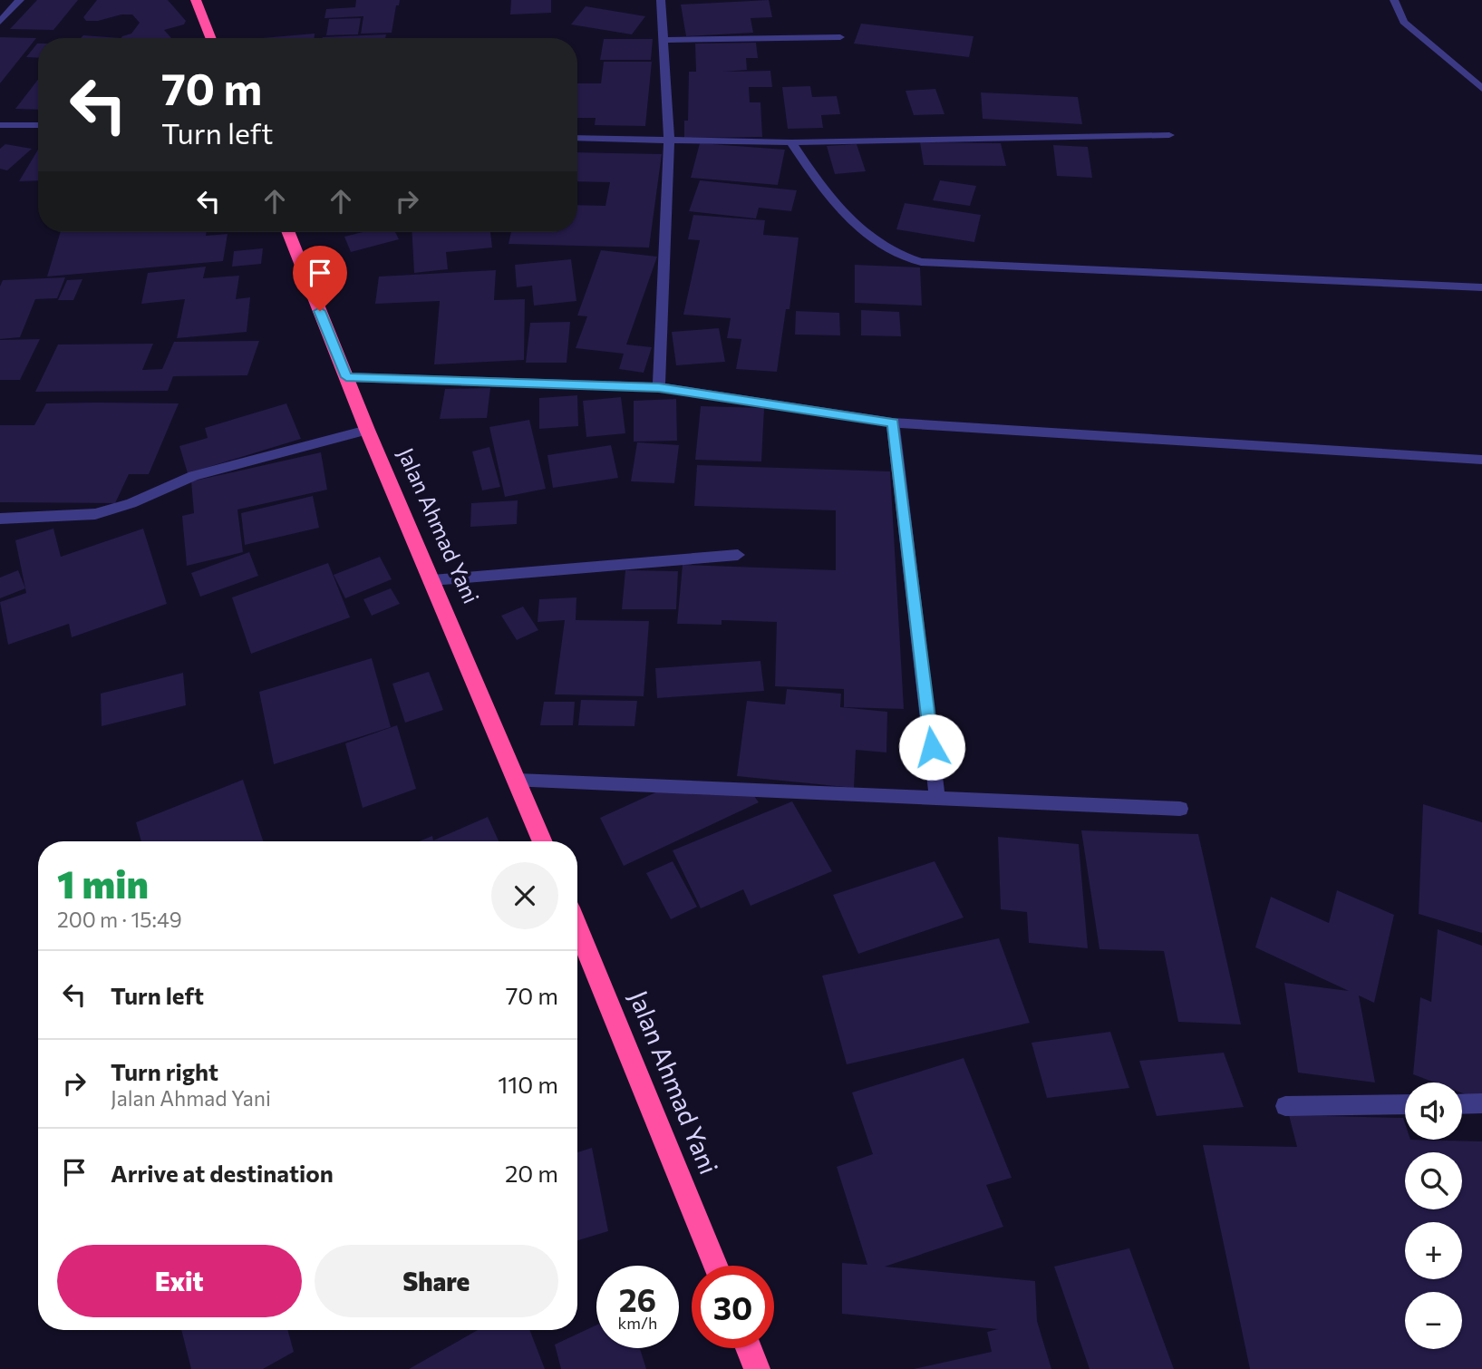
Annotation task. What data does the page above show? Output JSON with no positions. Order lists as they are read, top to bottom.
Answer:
{
  "streets": {
    "highway": ["Jalan Ahmad Yani"]
  },
  "page": {
    "turn": ["70 m", "Turn left"],
    "heading": ["1 min", "200 m · 15:49"],
    "list": [
      {
        "name": "Turn left",
        "value": "70 m"
      },
      {
        "name": "Turn right",
        "note": "Jalan Ahmad Yani",
        "value": "110 m"
      },
      {
        "name": "Arrive at destination",
        "value": "20 m"
      }
    ],
    "map_buttons": ["+", "−"],
    "buttons": ["Exit", "Share"],
    "speed": "26 km/h",
    "limit": "30"
  }
}
